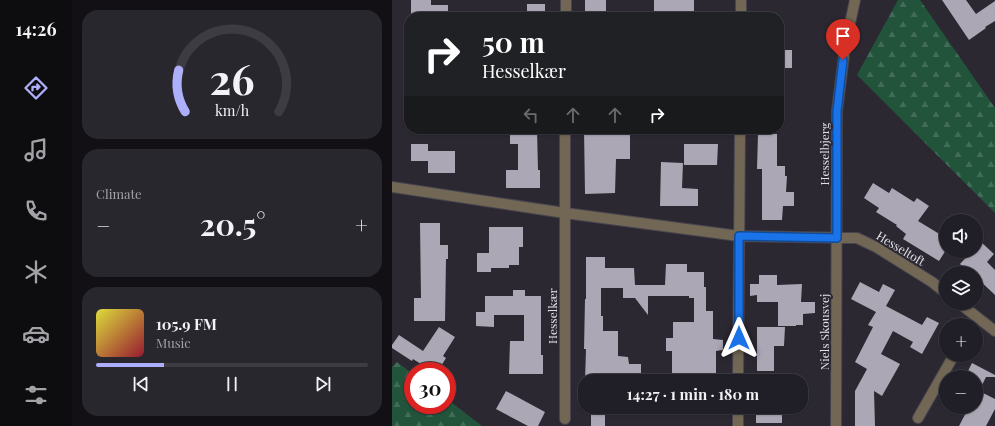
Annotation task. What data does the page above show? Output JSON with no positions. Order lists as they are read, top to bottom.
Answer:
{
  "streets": {
    "street": [
      "Hesselbjerg",
      "Hesseltoft",
      "Hesselkær",
      "Niels Skousvej"
    ]
  },
  "crossings": [
    ["Hesselbjerg", "Hesseltoft"],
    ["Hesselbjerg", "Niels Skousvej"],
    ["Hesseltoft", "Niels Skousvej"]
  ],
  "page": {
    "tabs": "14:26",
    "turn": ["50 m", "Hesselkær"],
    "tile": "Climate",
    "heat": ["−", "20.5°", "+"],
    "map_buttons": ["+", "−"],
    "song": ["105.9 FM", "Music"],
    "limit": "30",
    "trip": "14:27 · 1 min · 180 m",
    "gauge": ["26", "km/h"]
  }
}
